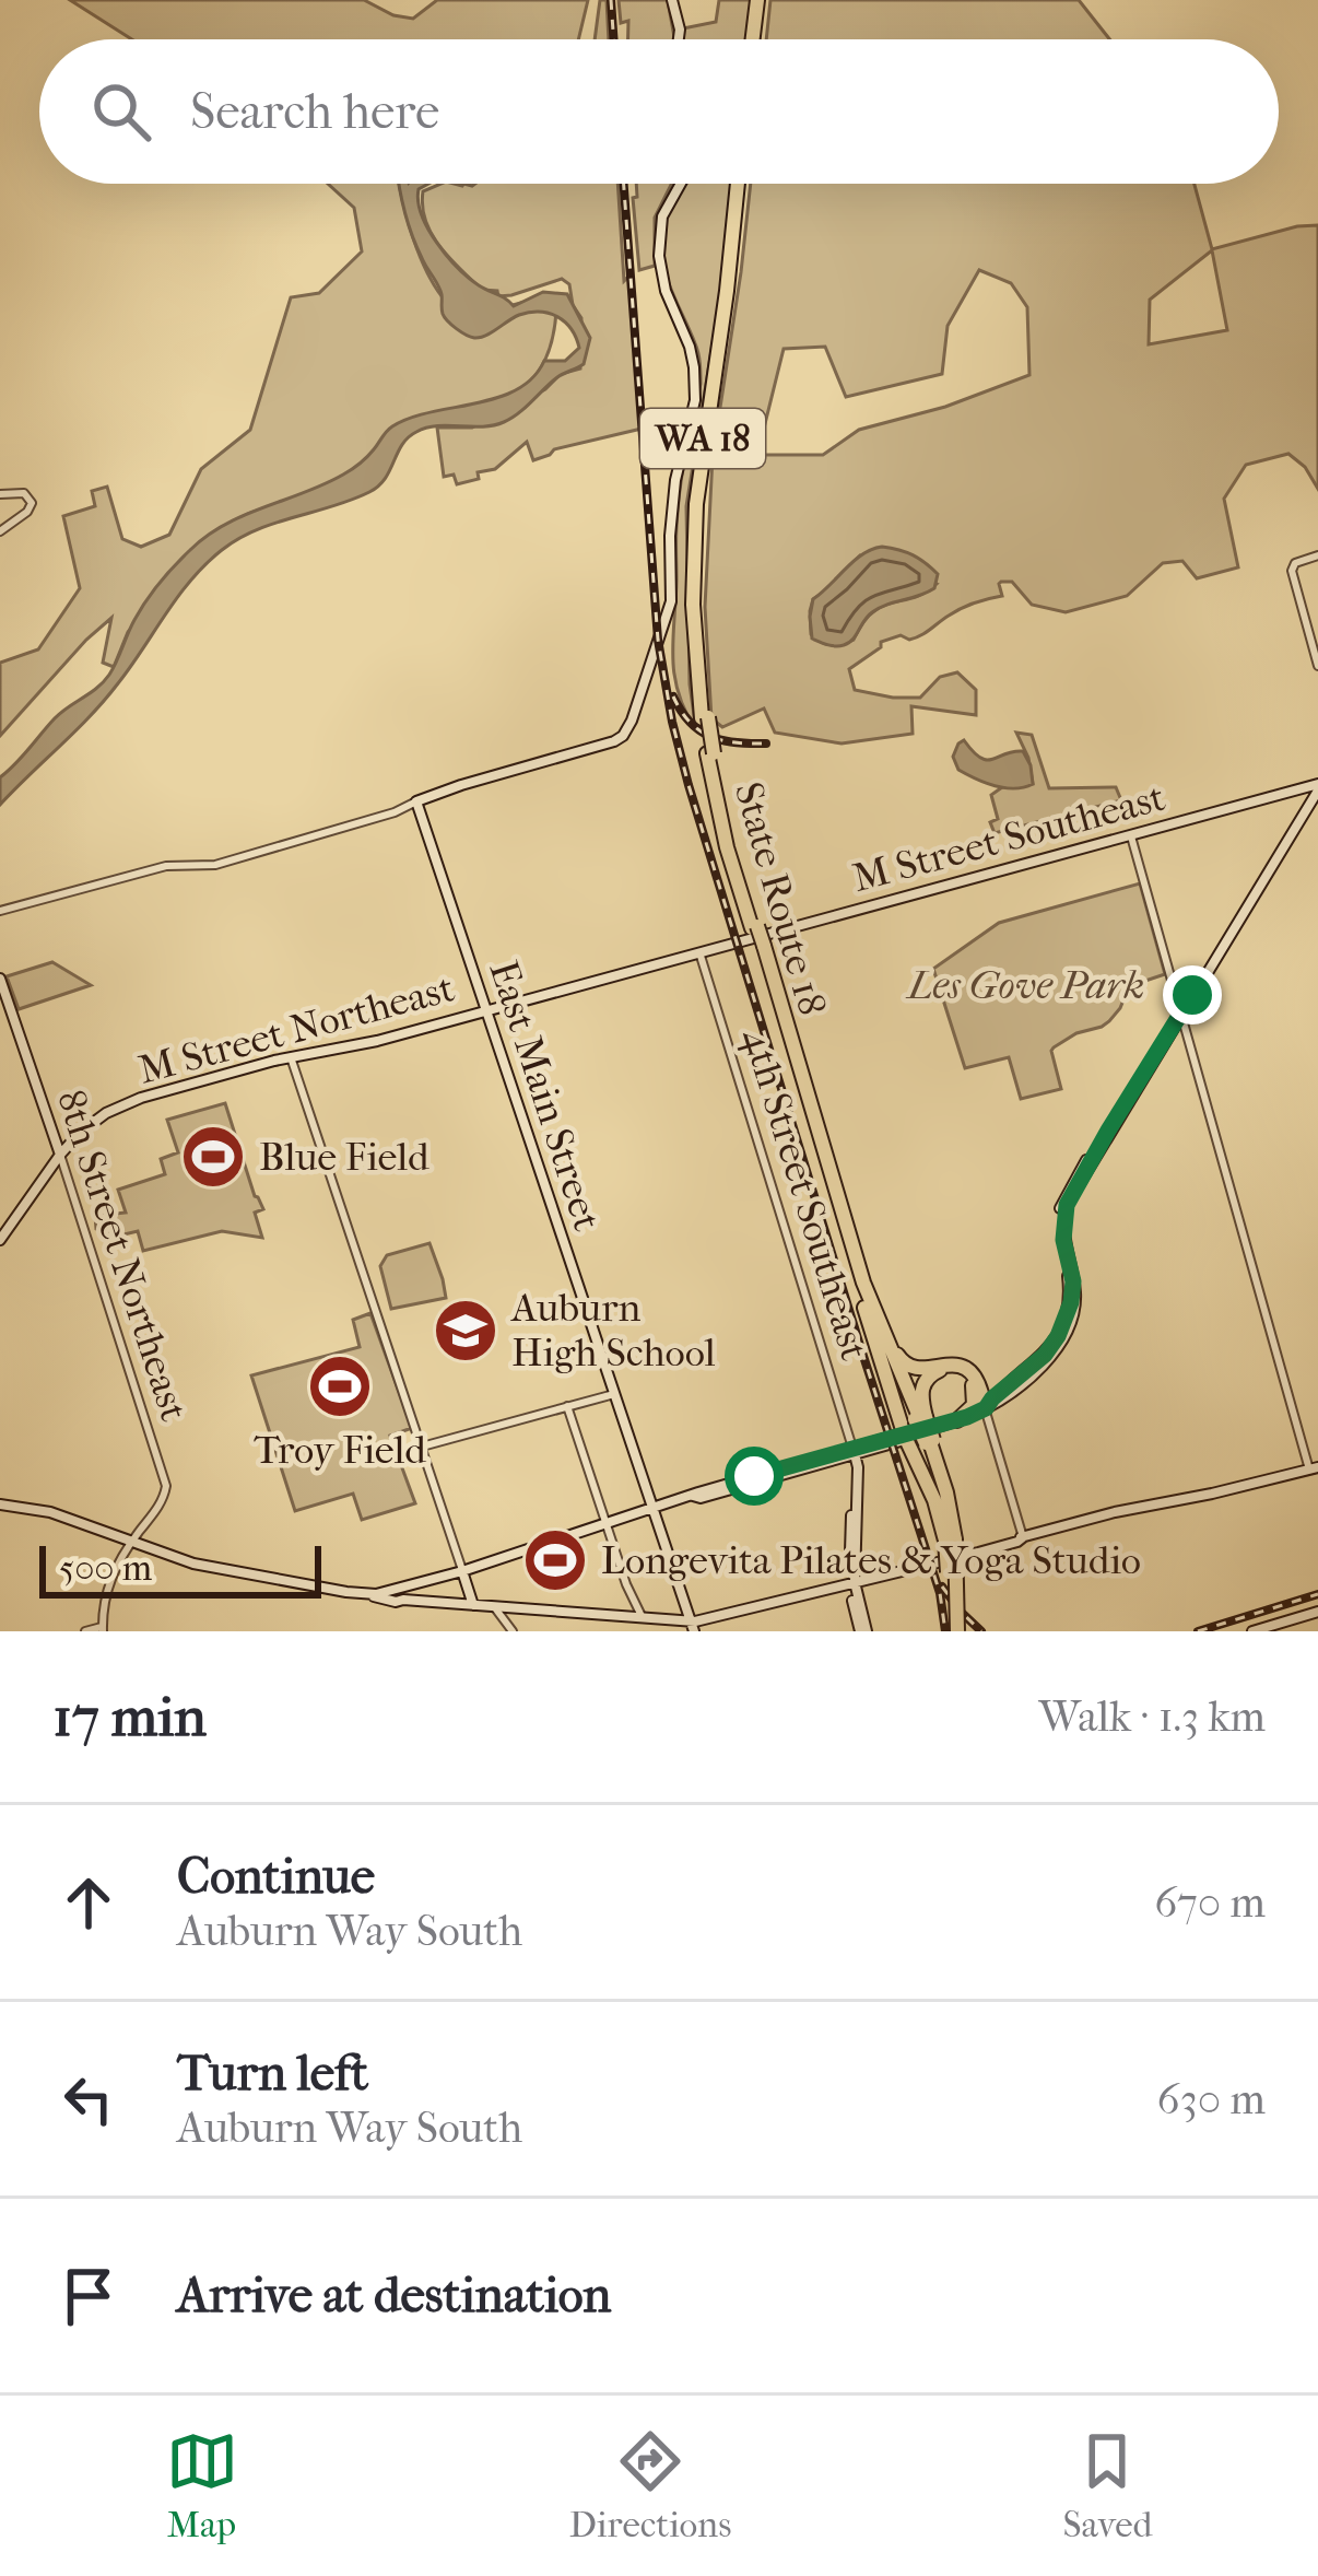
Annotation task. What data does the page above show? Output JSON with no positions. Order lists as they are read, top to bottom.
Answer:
{
  "streets": {
    "highway": ["WA 18", "State Route 18"],
    "main road": [
      "M Street Southeast",
      "M Street Northeast",
      "East Main Street",
      "8th Street Northeast"
    ],
    "street": ["4th Street Southeast"]
  },
  "crossings": [
    ["M Street Southeast", "M Street Northeast"],
    ["M Street Southeast", "East Main Street"],
    ["M Street Southeast", "4th Street Southeast"],
    ["M Street Northeast", "East Main Street"],
    ["M Street Northeast", "8th Street Northeast"]
  ],
  "parks": ["Les Gove Park"],
  "places": {
    "sports": ["Blue Field", "Troy Field", "Longevita Pilates & Yoga Studio"],
    "school or university": ["Auburn High School"]
  },
  "scale_bar": "500 m",
  "page": {
    "search": "Search here",
    "scale": "500 m",
    "heading": ["17 min", "Walk · 1.3 km"],
    "list": [
      ["Continue", "Auburn Way South", "670 m"],
      ["Turn left", "Auburn Way South", "630 m"],
      "Arrive at destination"
    ],
    "nav": ["Map", "Directions", "Saved"]
  }
}
